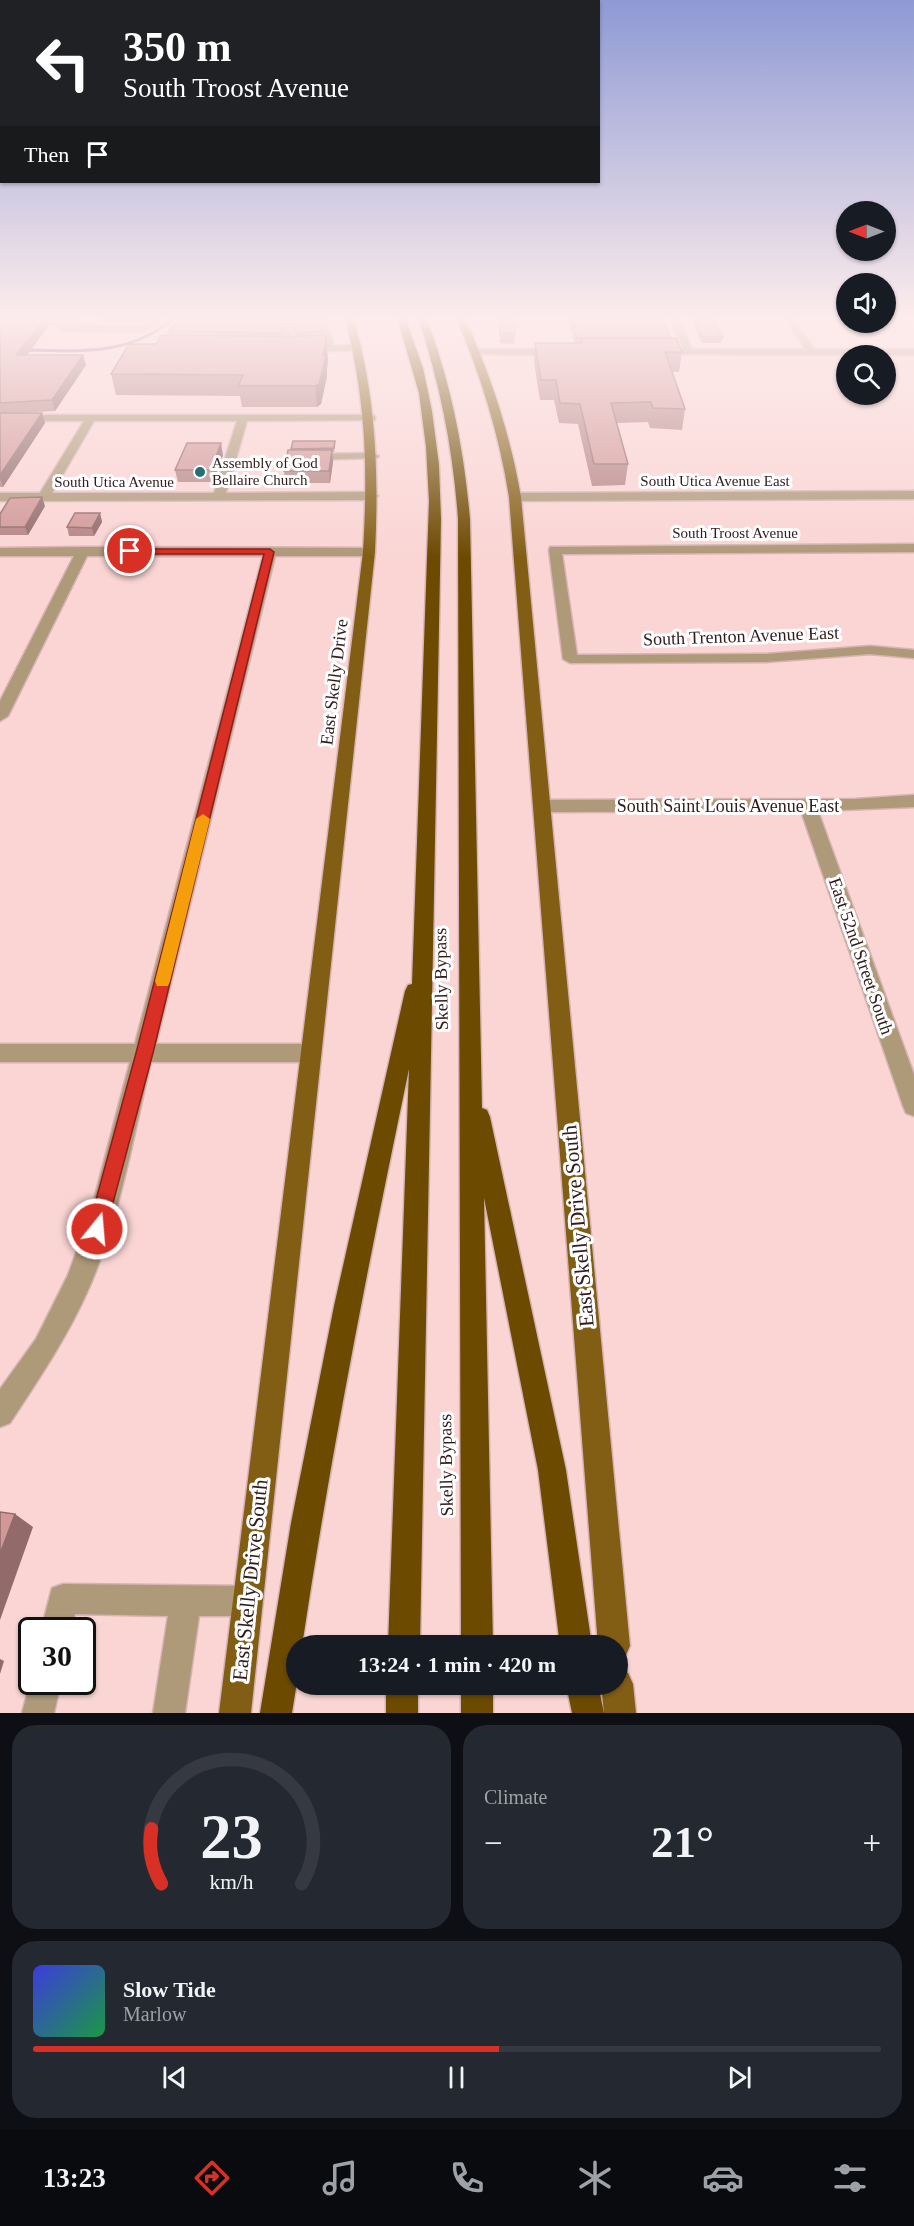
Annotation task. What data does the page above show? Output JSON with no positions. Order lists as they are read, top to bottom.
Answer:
{
  "streets": {
    "highway": ["Skelly Bypass"],
    "main road": ["East Skelly Drive", "East Skelly Drive South"],
    "street": [
      "South Utica Avenue East",
      "South Utica Avenue",
      "South Troost Avenue",
      "South Trenton Avenue East",
      "South Saint Louis Avenue East",
      "East 52nd Street South"
    ]
  },
  "crossings": [
    ["South Utica Avenue", "East Skelly Drive"],
    ["South Troost Avenue", "South Trenton Avenue East"],
    ["East Skelly Drive", "East Skelly Drive South"],
    ["South Saint Louis Avenue East", "East 52nd Street South"],
    ["South Saint Louis Avenue East", "East Skelly Drive South"]
  ],
  "places": ["Assembly of God Bellaire Church"],
  "north": "left",
  "page": {
    "turn": ["350 m", "South Troost Avenue"],
    "then": "Then",
    "limit": "30",
    "trip": "13:24 · 1 min · 420 m",
    "tile": "Climate",
    "heat": ["−", "21°", "+"],
    "song": ["Slow Tide", "Marlow"],
    "tabs": "13:23",
    "gauge": ["23", "km/h"]
  }
}
